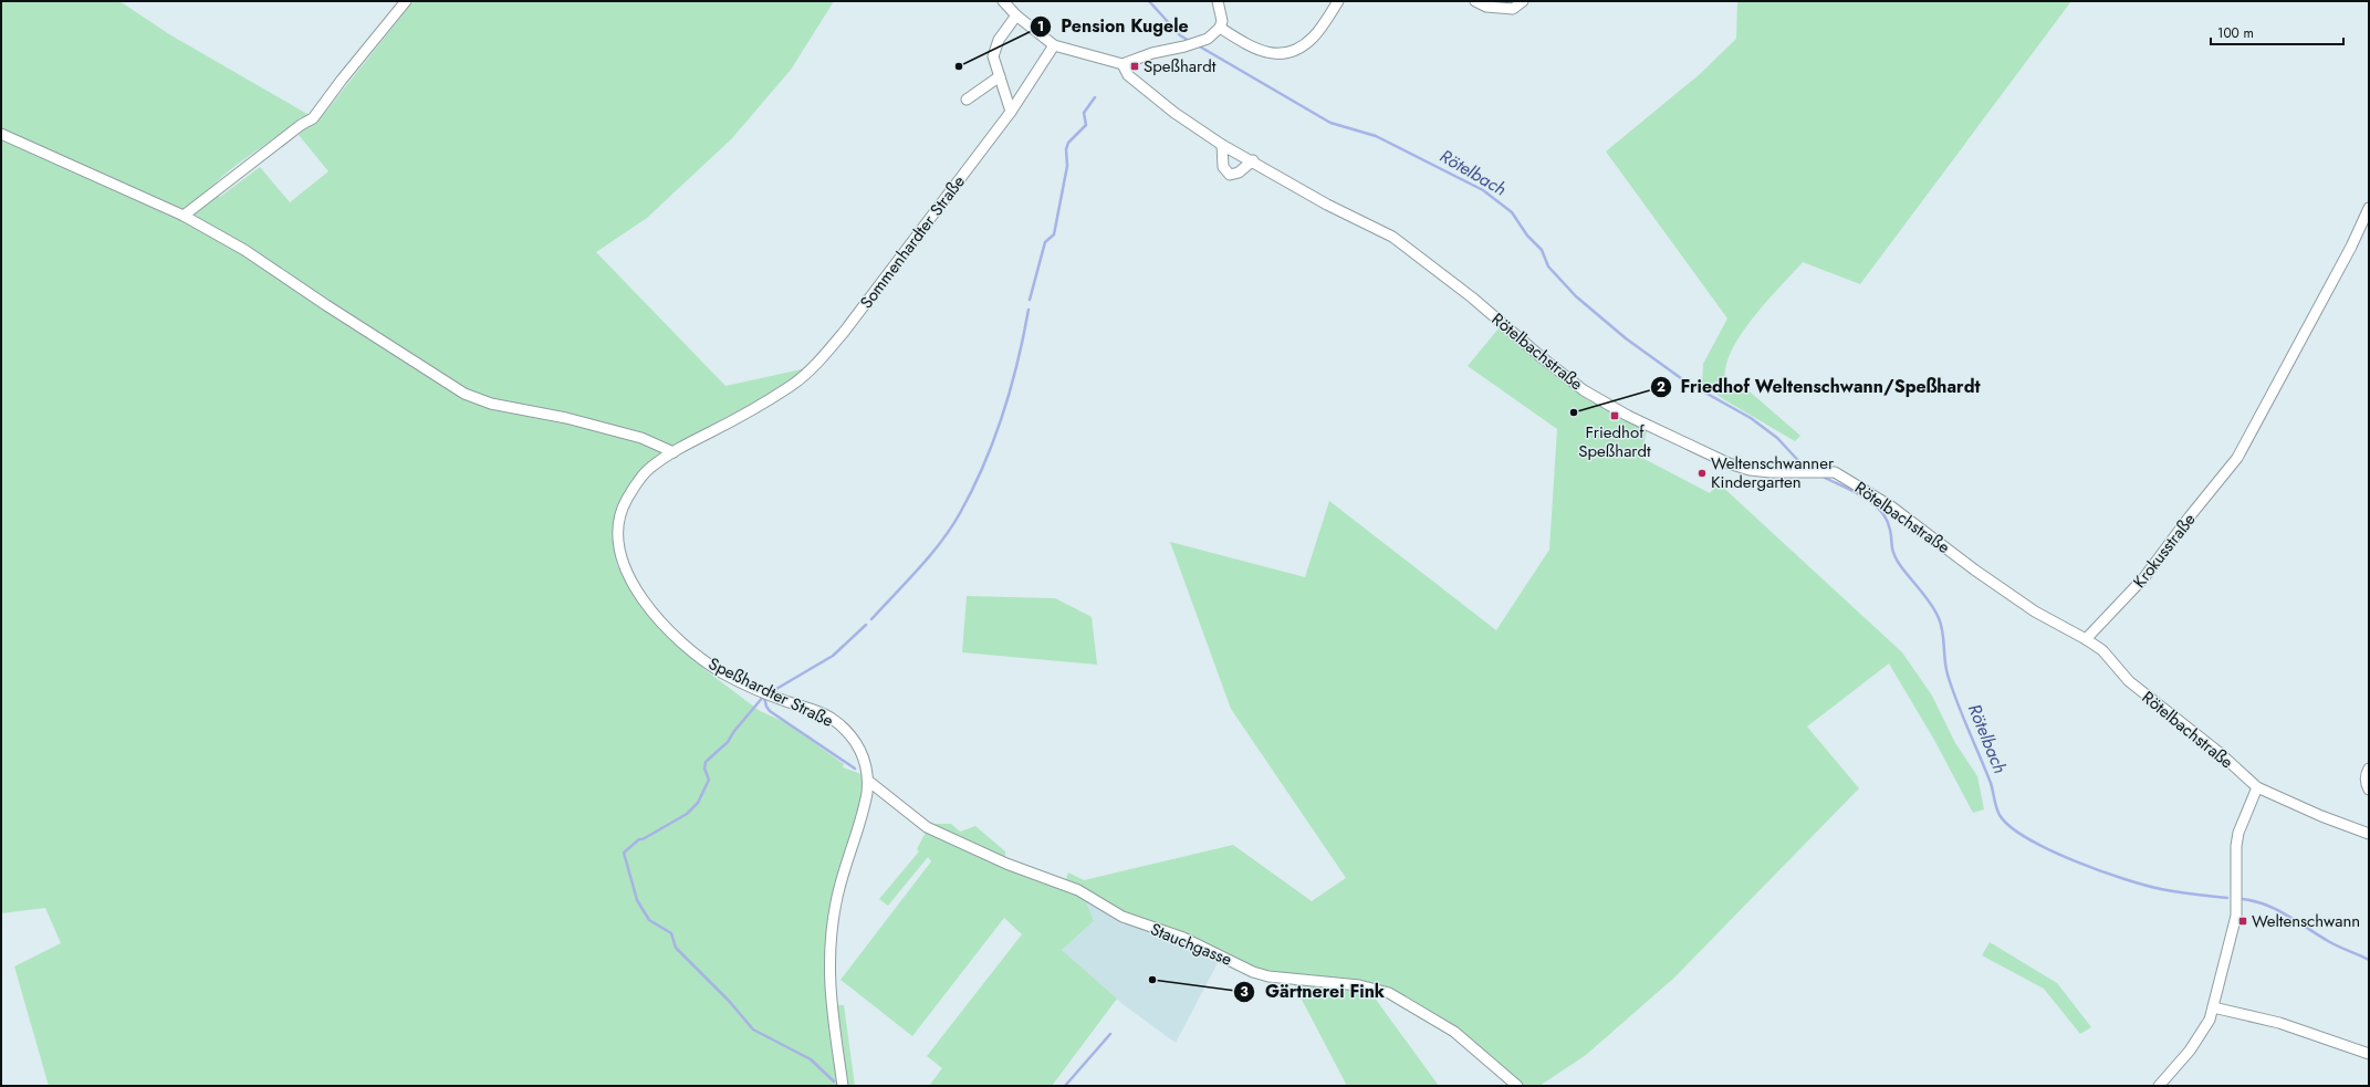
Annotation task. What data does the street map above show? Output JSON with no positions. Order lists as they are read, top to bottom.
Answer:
{
  "streets": {
    "street": [
      "Sommenhardter Straße",
      "Rötelbachstraße",
      "Krokusstraße",
      "Speßhardter Straße",
      "Stauchgasse"
    ]
  },
  "crossings": [
    ["Sommenhardter Straße", "Speßhardter Straße"],
    ["Rötelbachstraße", "Krokusstraße"],
    ["Speßhardter Straße", "Stauchgasse"]
  ],
  "water": ["Rötelbach"],
  "places": {
    "other": [
      "Pension Kugele",
      "Friedhof Weltenschwann/Speßhardt",
      "Weltenschwanner Kindergarten",
      "Gärtnerei Fink"
    ],
    "transit": ["Speßhardt", "Friedhof Speßhardt", "Weltenschwann"]
  },
  "scale_bar": "100 m"
}
